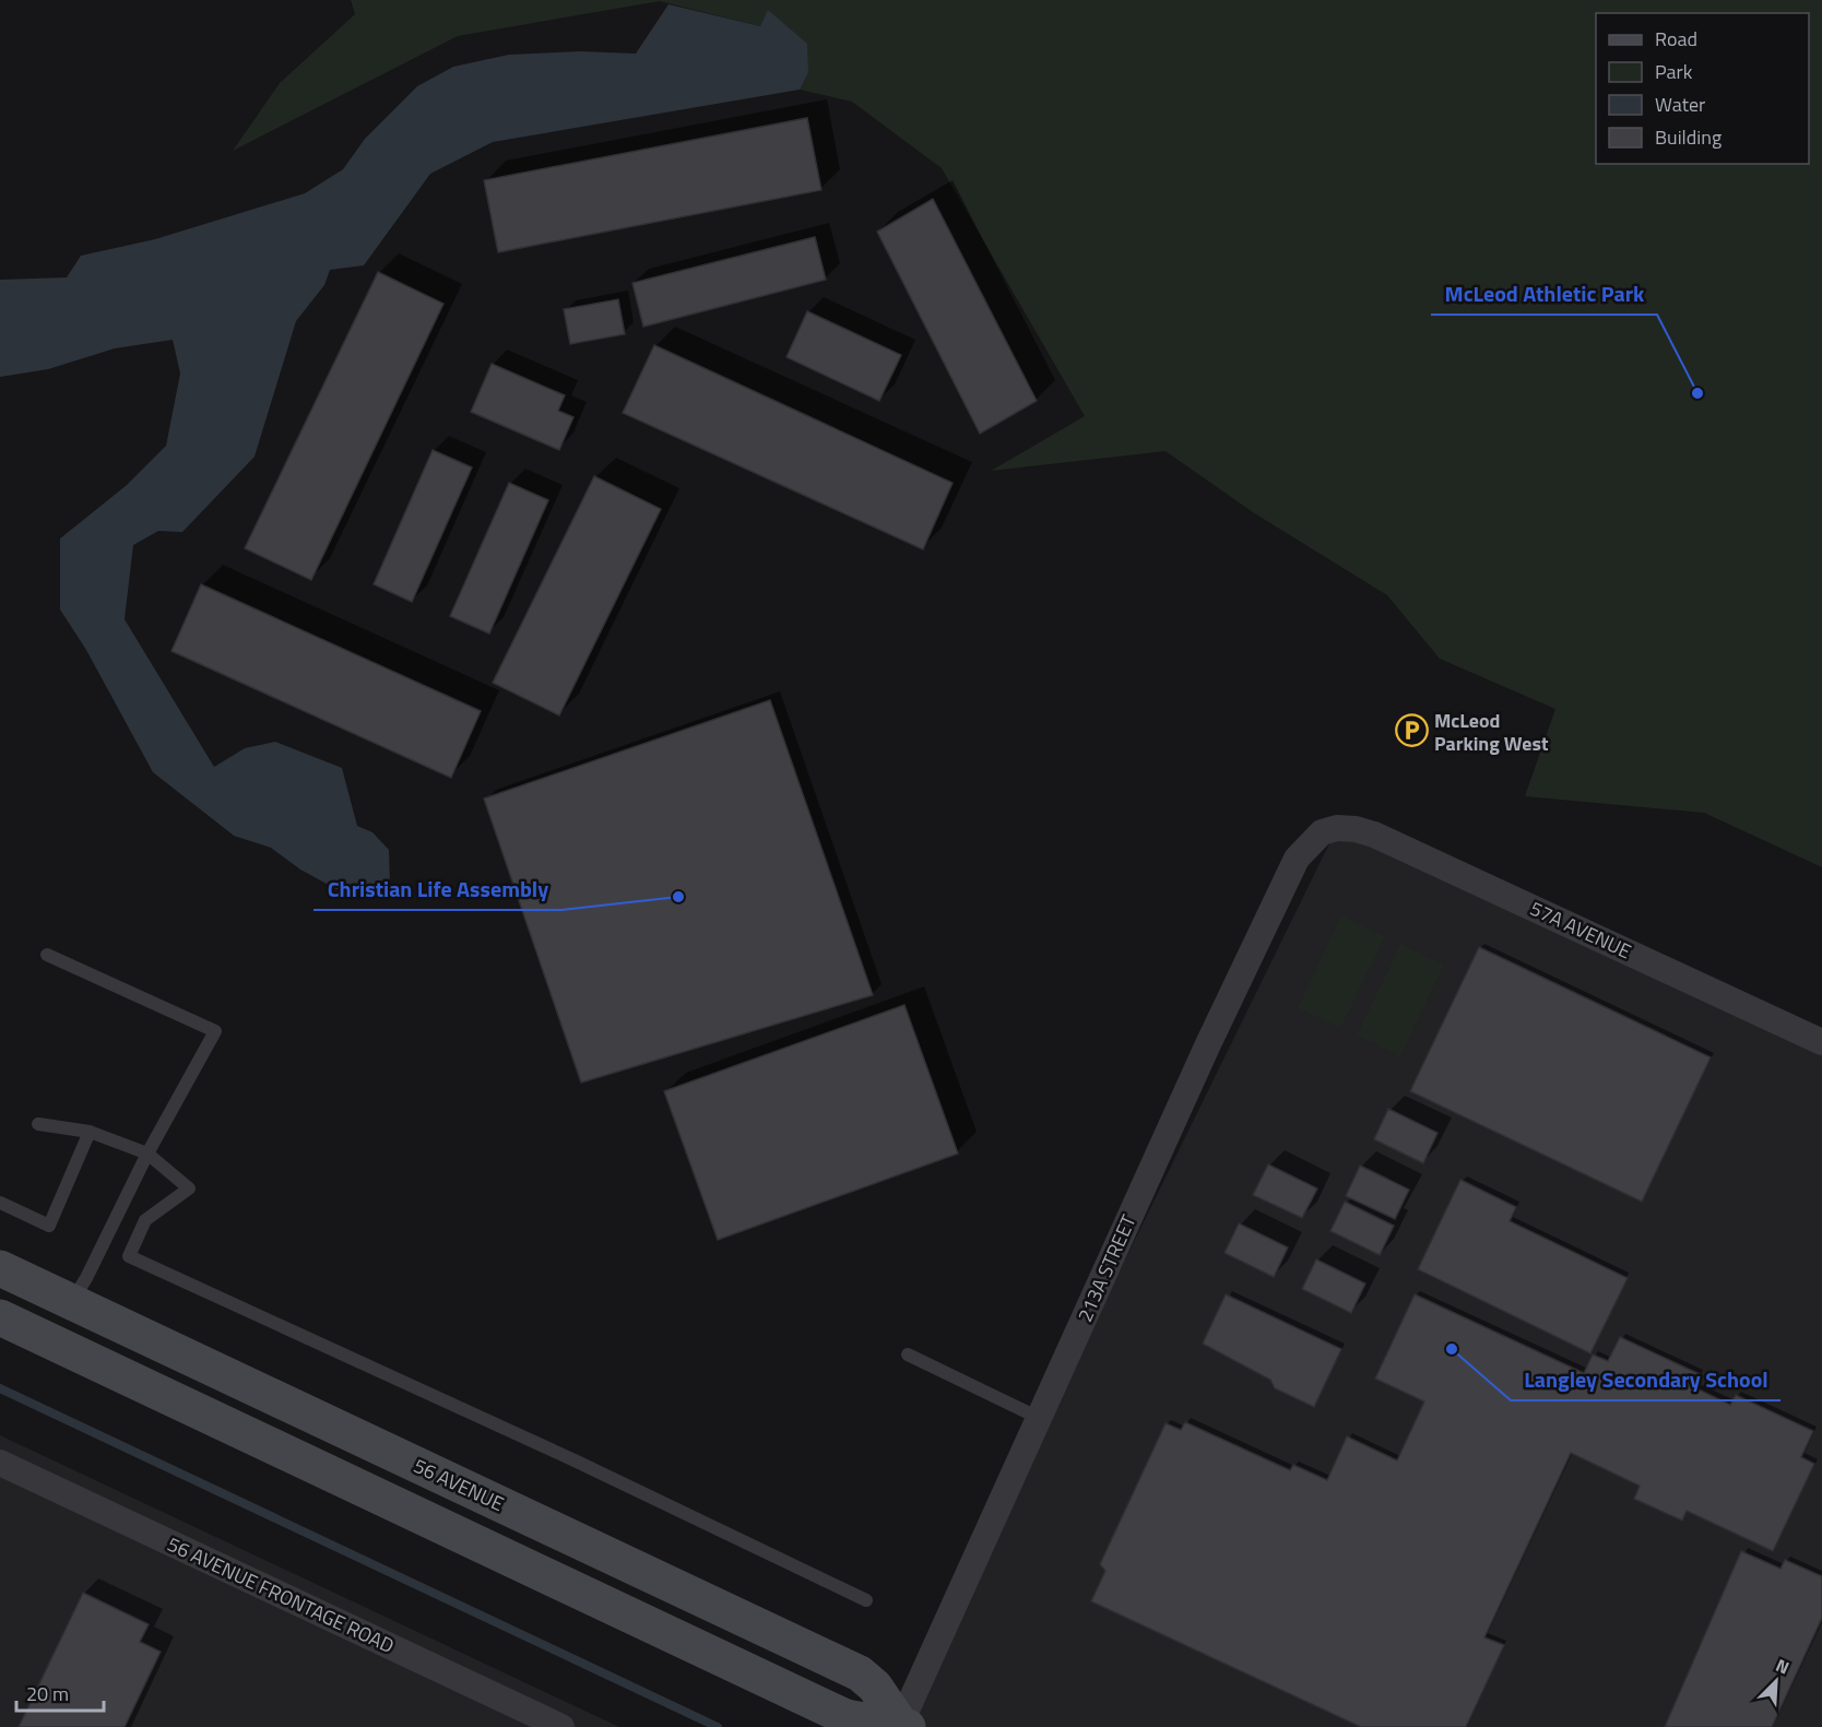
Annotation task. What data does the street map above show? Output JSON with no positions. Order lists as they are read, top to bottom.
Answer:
{
  "streets": {
    "main road": ["56 AVENUE"],
    "street": ["57A AVENUE", "213A STREET", "56 AVENUE FRONTAGE ROAD"]
  },
  "crossings": [
    ["57A AVENUE", "213A STREET"],
    ["213A STREET", "56 AVENUE"]
  ],
  "places": {
    "other": ["McLeod Athletic Park", "Christian Life Assembly", "Langley Secondary School"],
    "parking": ["McLeod Parking West"]
  },
  "legend": [
    "Road",
    "Park",
    "Water",
    "Building"
  ],
  "scale_bar": "20 m",
  "north": "top right"
}
